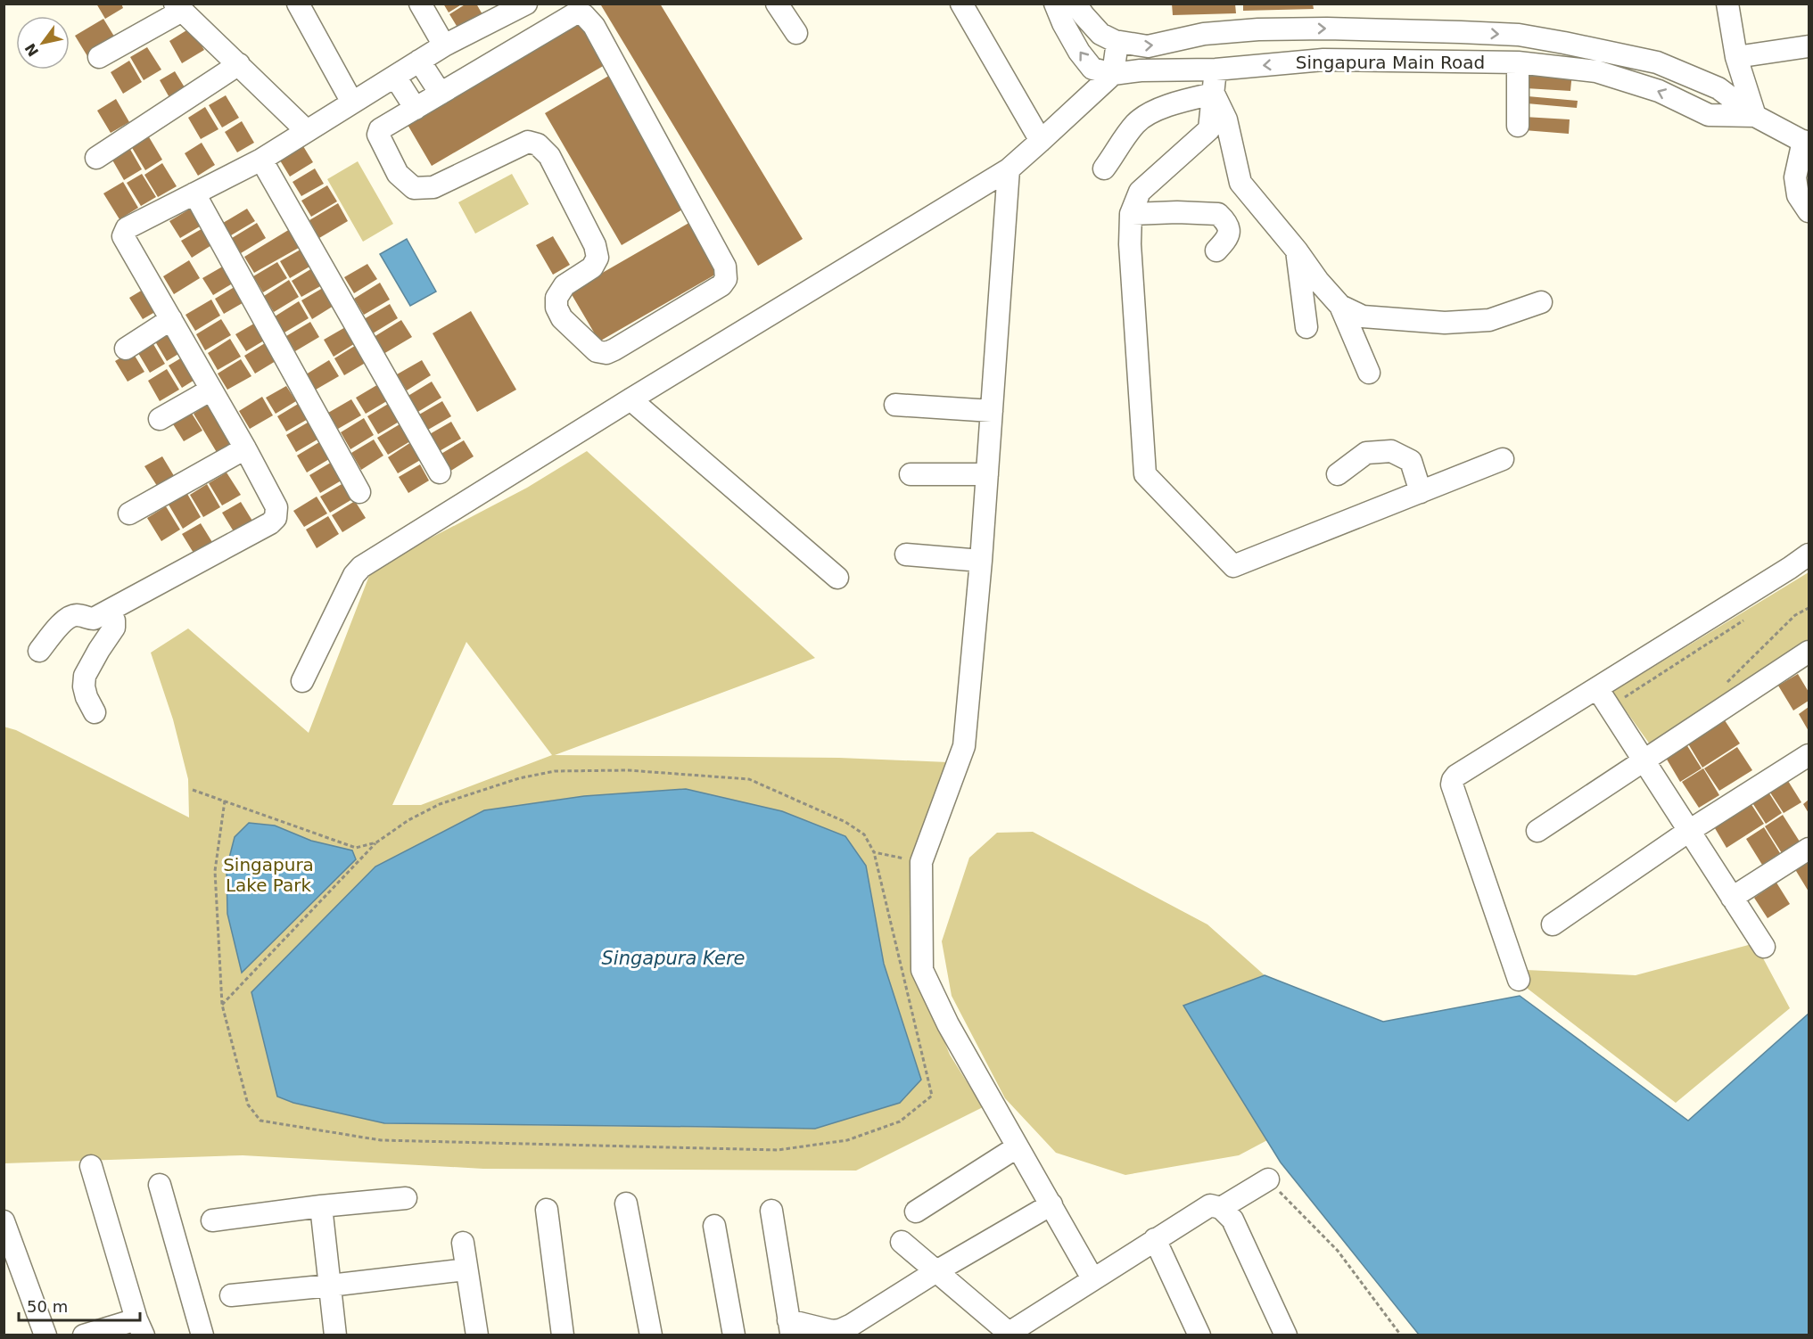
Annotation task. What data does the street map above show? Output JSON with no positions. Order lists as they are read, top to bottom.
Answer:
{
  "streets": {
    "street": ["Singapura Main Road"]
  },
  "water": ["Singapura Kere"],
  "parks": ["Singapura Lake Park"],
  "scale_bar": "50 m",
  "north": "bottom left"
}
